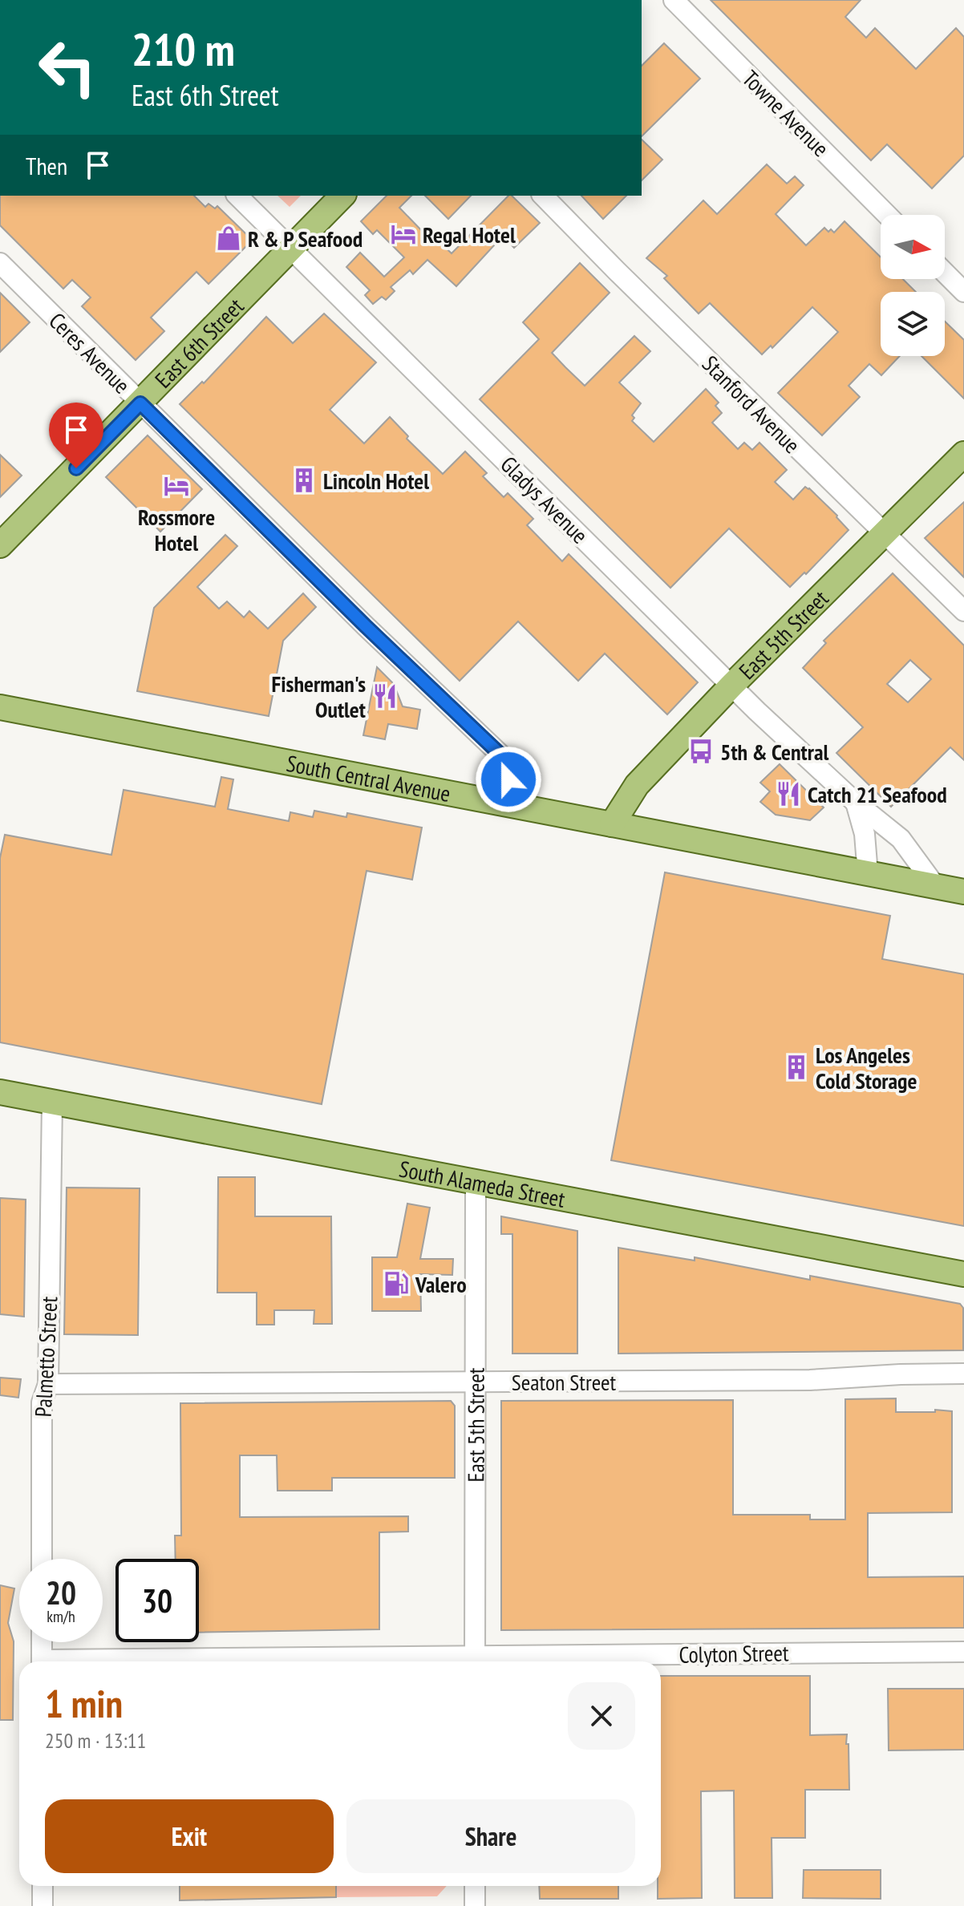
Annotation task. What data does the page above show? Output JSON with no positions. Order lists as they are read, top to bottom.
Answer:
{
  "streets": {
    "main road": [
      "East 6th Street",
      "East 5th Street",
      "South Central Avenue",
      "South Alameda Street"
    ],
    "street": [
      "Towne Avenue",
      "Ceres Avenue",
      "Stanford Avenue",
      "Gladys Avenue",
      "Palmetto Street",
      "Seaton Street",
      "Colyton Street"
    ]
  },
  "crossings": [
    ["East 6th Street", "Ceres Avenue"],
    ["East 6th Street", "Gladys Avenue"],
    ["Ceres Avenue", "South Central Avenue"],
    ["Stanford Avenue", "East 5th Street"],
    ["Gladys Avenue", "East 5th Street"],
    ["Gladys Avenue", "South Central Avenue"],
    ["East 5th Street", "South Central Avenue"],
    ["East 5th Street", "South Alameda Street"],
    ["East 5th Street", "Seaton Street"],
    ["East 5th Street", "Colyton Street"],
    ["South Alameda Street", "Palmetto Street"],
    ["Palmetto Street", "Seaton Street"]
  ],
  "places": {
    "hotel": ["Regal Hotel", "Rossmore Hotel"],
    "shop": ["R & P Seafood"],
    "building": ["Lincoln Hotel", "Los Angeles Cold Storage"],
    "restaurant": ["Fisherman's Outlet", "Catch 21 Seafood"],
    "bus stop": ["5th & Central"],
    "fuel station": ["Valero"]
  },
  "north": "right",
  "page": {
    "turn": ["210 m", "East 6th Street"],
    "then": "Then",
    "speed": "20 km/h",
    "limit": "30",
    "heading": ["1 min", "250 m · 13:11"],
    "buttons": ["Exit", "Share"]
  }
}
